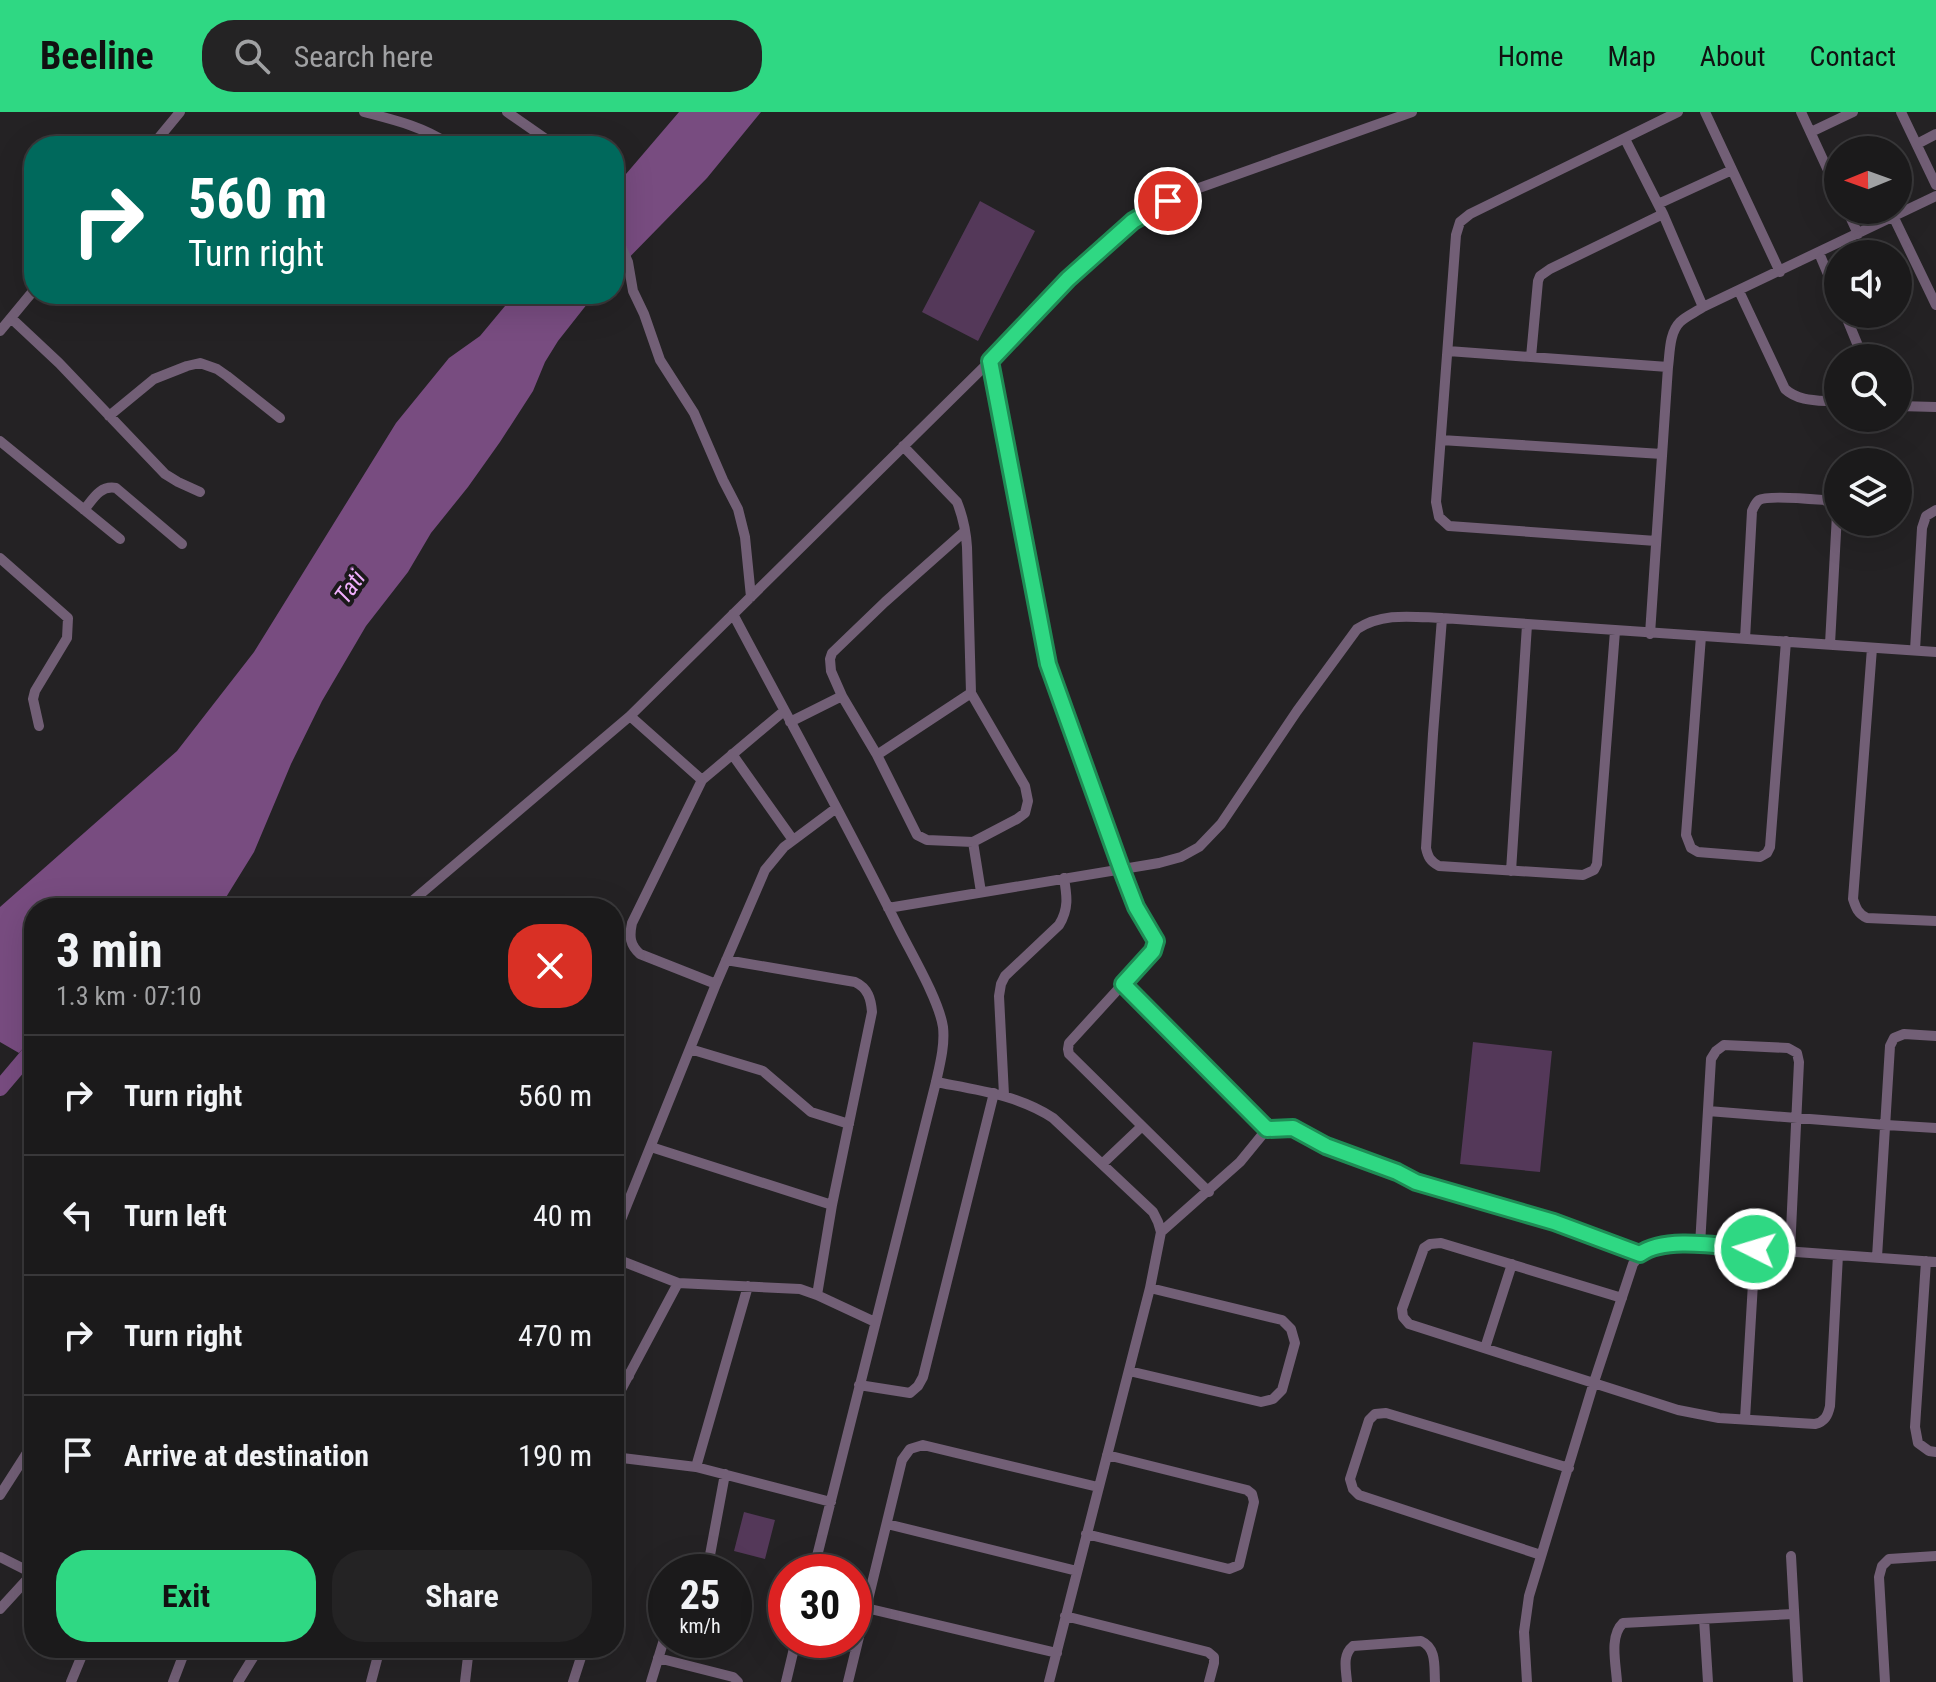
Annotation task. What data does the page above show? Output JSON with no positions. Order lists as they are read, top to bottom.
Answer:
{
  "water": ["Tati"],
  "north": "left",
  "page": {
    "header": "Beeline",
    "search": "Search here",
    "nav": [
      "Home",
      "Map",
      "About",
      "Contact"
    ],
    "turn": ["560 m", "Turn right"],
    "heading": ["3 min", "1.3 km · 07:10"],
    "list": [
      {
        "name": "Turn right",
        "value": "560 m"
      },
      {
        "name": "Turn left",
        "value": "40 m"
      },
      {
        "name": "Turn right",
        "value": "470 m"
      },
      {
        "name": "Arrive at destination",
        "value": "190 m"
      }
    ],
    "buttons": ["Exit", "Share"],
    "speed": "25 km/h",
    "limit": "30"
  }
}
